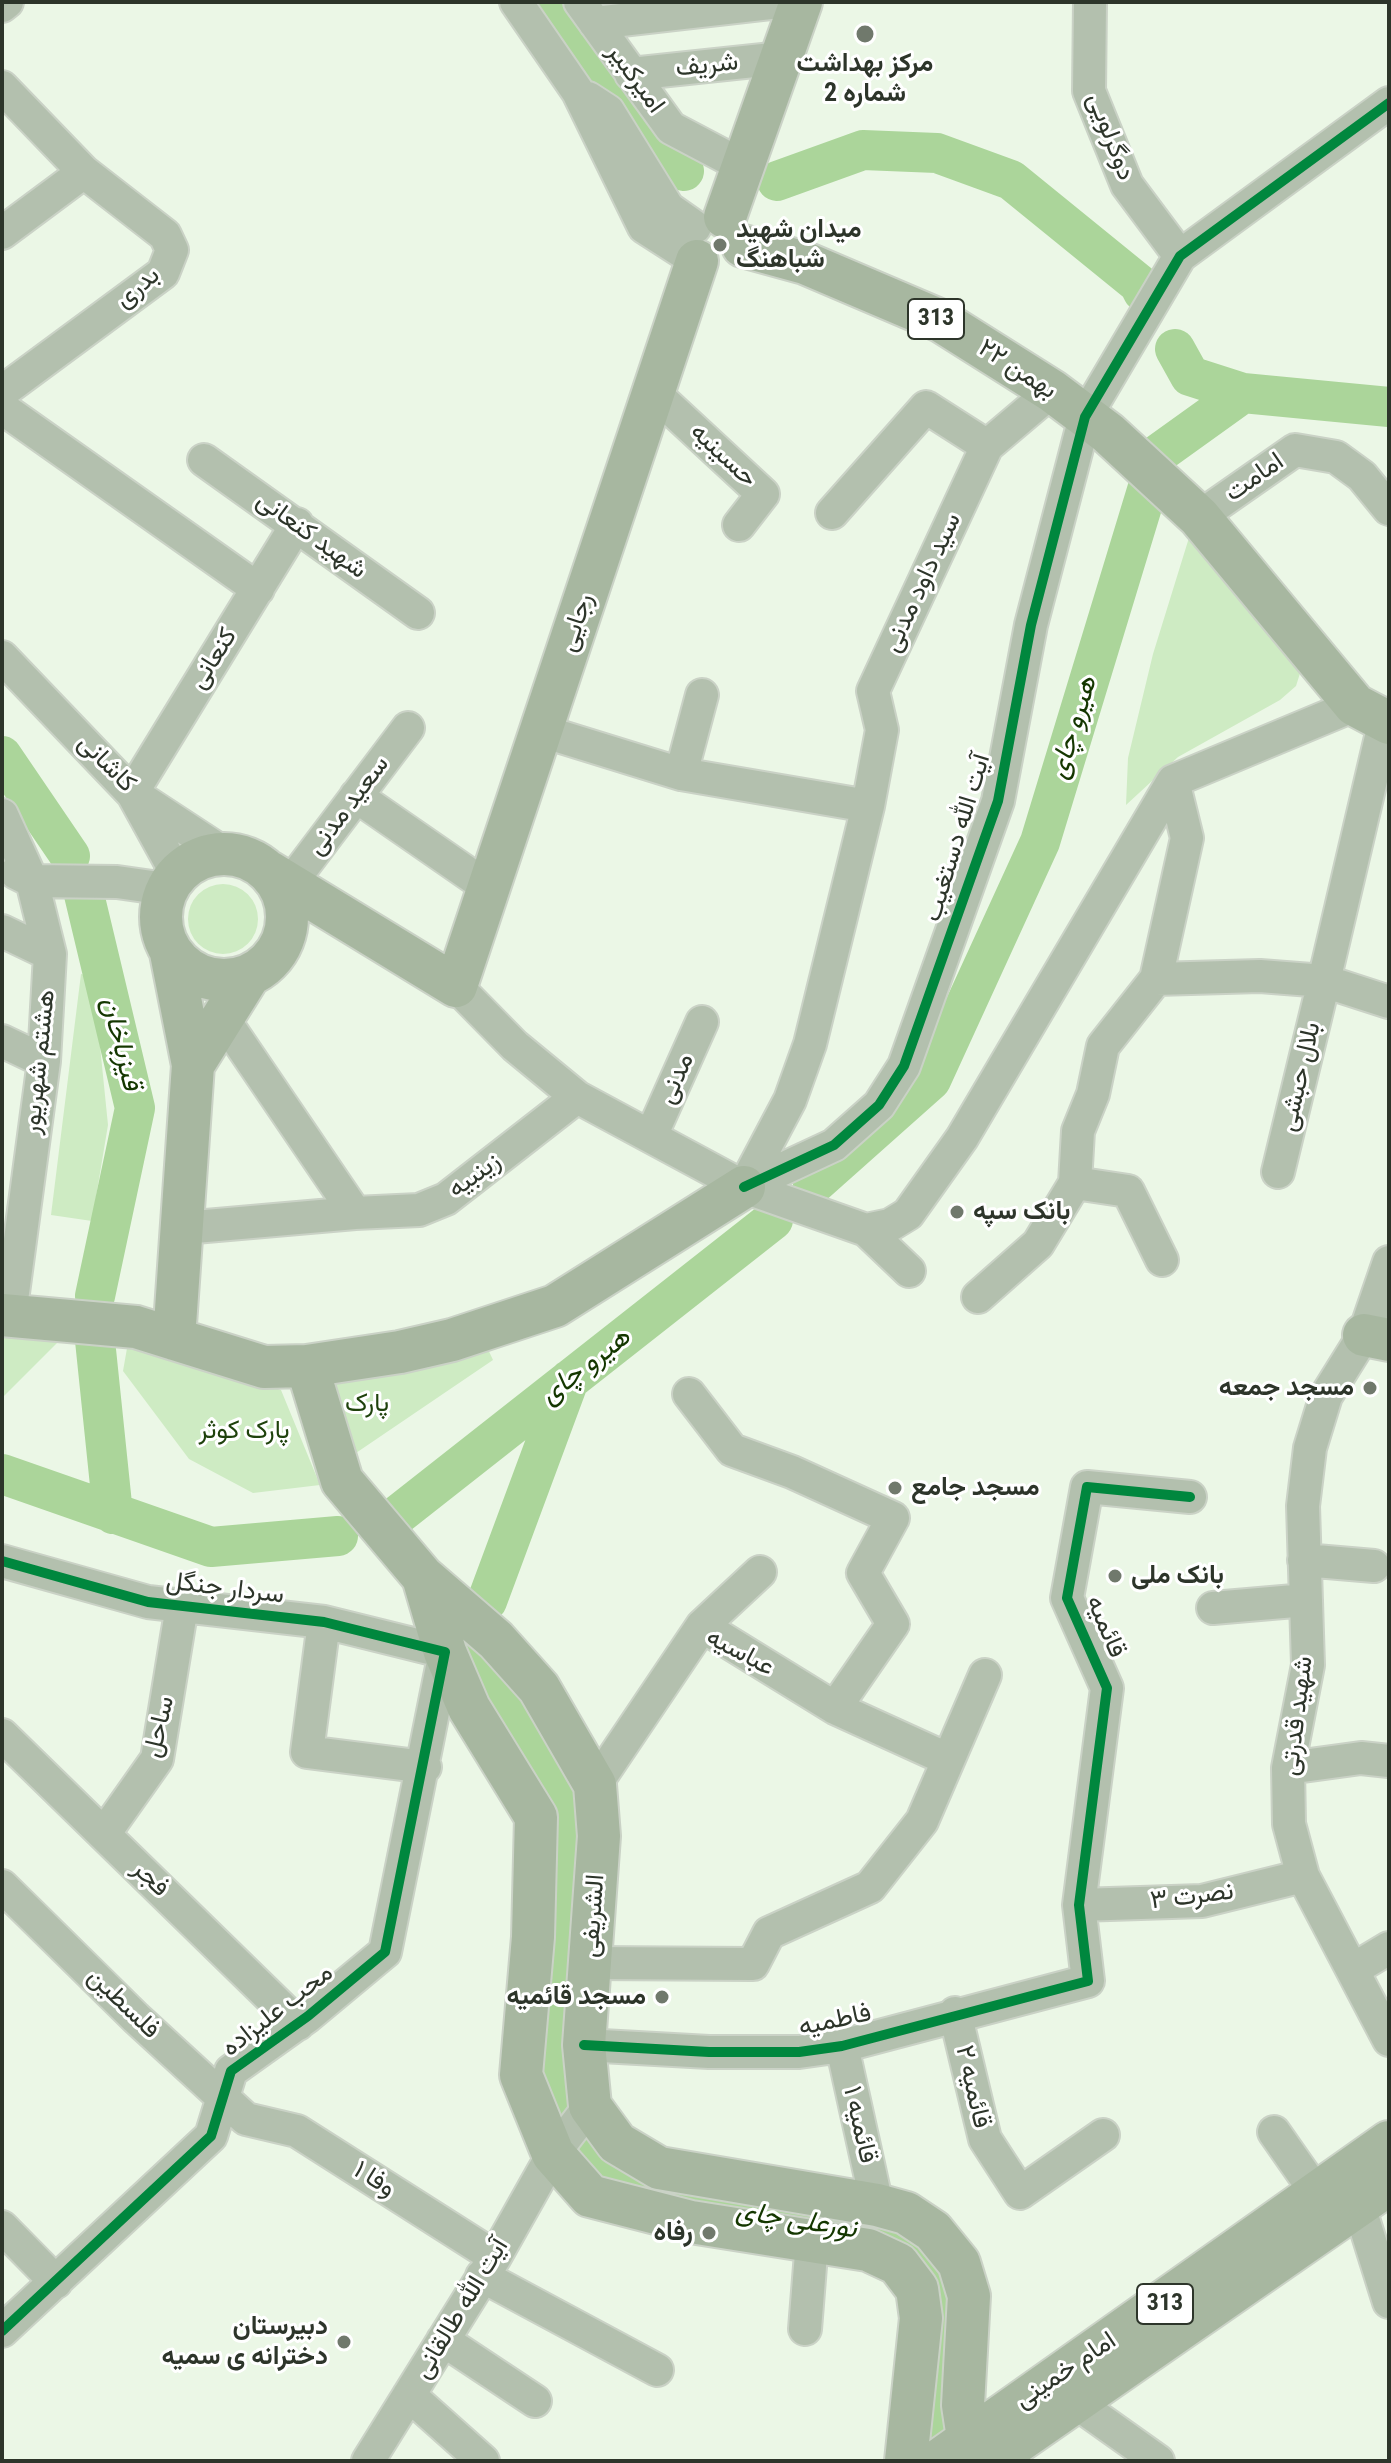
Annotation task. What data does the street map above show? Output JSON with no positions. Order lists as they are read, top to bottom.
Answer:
{
  "streets": {
    "main road": [
      "313",
      "۲۲ بهمن",
      "رجایی",
      "آیت الله دستغیب",
      "الشریفی",
      "امام خمینی"
    ],
    "street": [
      "شریف",
      "امیرکبیر",
      "دوگرلویی",
      "بدری",
      "حسینیه",
      "امامت",
      "شهید کنعانی",
      "سید داود مدنی",
      "کنعانی",
      "کاشانی",
      "سعید مدنی",
      "هشتم شهریور",
      "بلال حبشی",
      "مدنی",
      "زینبیه",
      "سردار جنگل",
      "قائمیه",
      "عباسیه",
      "شهید قدرتی",
      "ساحل",
      "فجر",
      "نصرت ۳",
      "فلسطین",
      "محب علیزاده",
      "فاطمیه",
      "قائمیه ۲",
      "قائمیه ۱",
      "وفا ۱",
      "آیت الله طالقانی"
    ]
  },
  "crossings": [
    ["شریف", "امیرکبیر"],
    ["شریف", "رجایی"],
    ["امیرکبیر", "۲۲ بهمن"],
    ["امیرکبیر", "رجایی"],
    ["دوگرلویی", "آیت الله دستغیب"],
    ["313", "۲۲ بهمن"],
    ["313", "امامت"],
    ["313", "آیت الله دستغیب"],
    ["313", "بلال حبشی"],
    ["۲۲ بهمن", "سید داود مدنی"],
    ["۲۲ بهمن", "رجایی"],
    ["۲۲ بهمن", "آیت الله دستغیب"],
    ["حسینیه", "رجایی"],
    ["شهید کنعانی", "کنعانی"],
    ["سید داود مدنی", "آیت الله دستغیب"],
    ["کنعانی", "کاشانی"],
    ["کاشانی", "سعید مدنی"],
    ["آیت الله دستغیب", "هشتم شهریور"],
    ["سردار جنگل", "ساحل"],
    ["سردار جنگل", "محب علیزاده"],
    ["قائمیه", "نصرت ۳"],
    ["قائمیه", "فاطمیه"],
    ["عباسیه", "الشریفی"],
    ["شهید قدرتی", "نصرت ۳"],
    ["ساحل", "فجر"],
    ["فجر", "محب علیزاده"],
    ["الشریفی", "فاطمیه"],
    ["الشریفی", "آیت الله طالقانی"],
    ["فلسطین", "محب علیزاده"],
    ["فلسطین", "وفا ۱"],
    ["محب علیزاده", "وفا ۱"],
    ["فاطمیه", "قائمیه ۲"],
    ["فاطمیه", "قائمیه ۱"],
    ["وفا ۱", "آیت الله طالقانی"]
  ],
  "water": ["هیرو چای", "قیزباخان", "نورعلی چای"],
  "parks": ["پارک", "پارک کوثر"],
  "places": [
    "مرکز بهداشت شماره 2",
    "میدان شهید شباهنگ",
    "بانک سپه",
    "مسجد جمعه",
    "مسجد جامع",
    "بانک ملی",
    "مسجد قائمیه",
    "رفاه",
    "دبیرستان دخترانه ی سمیه"
  ]
}
